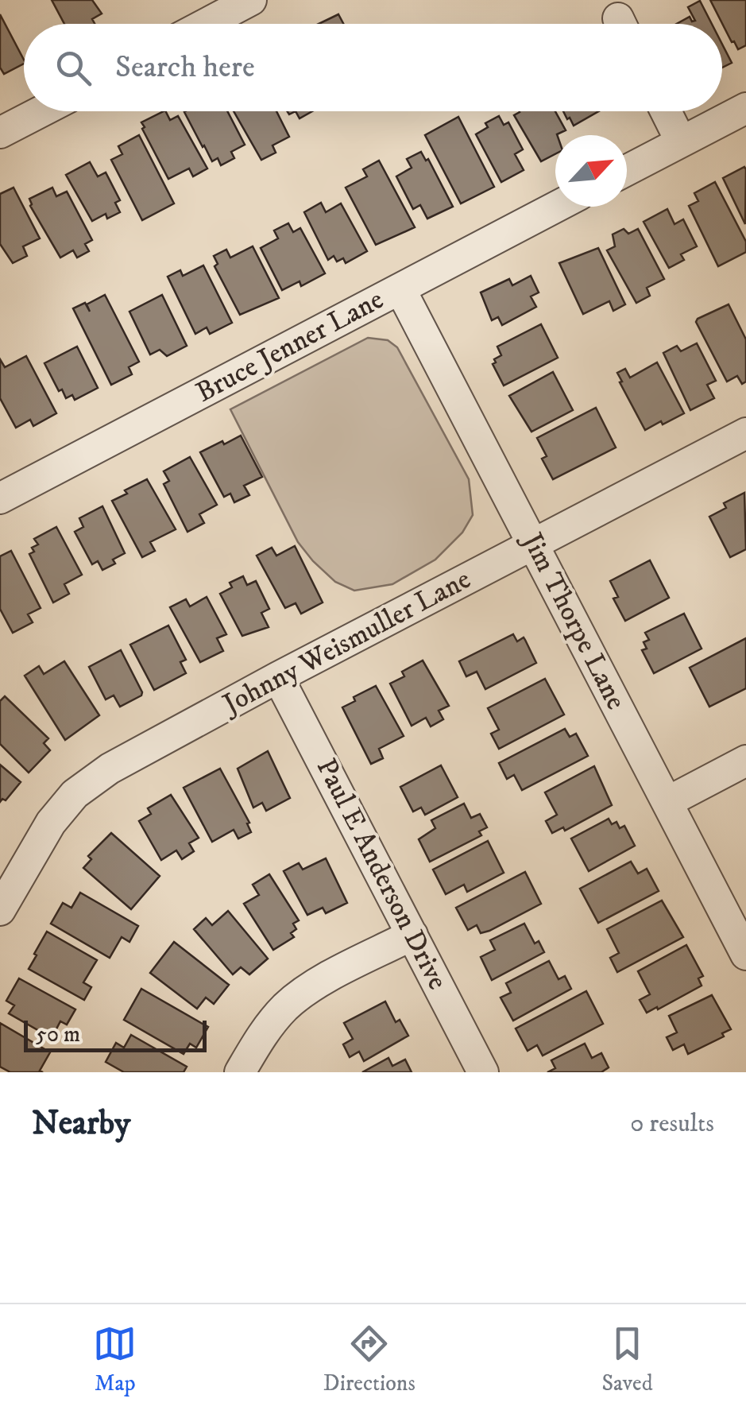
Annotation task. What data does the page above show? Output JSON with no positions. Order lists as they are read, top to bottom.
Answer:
{
  "streets": {
    "street": [
      "Bruce Jenner Lane",
      "Jim Thorpe Lane",
      "Johnny Weismuller Lane",
      "Paul E Anderson Drive"
    ]
  },
  "crossings": [
    ["Bruce Jenner Lane", "Jim Thorpe Lane"],
    ["Jim Thorpe Lane", "Johnny Weismuller Lane"],
    ["Johnny Weismuller Lane", "Paul E Anderson Drive"]
  ],
  "scale_bar": "50 m",
  "north": "top right",
  "page": {
    "search": "Search here",
    "scale": "50 m",
    "heading": ["Nearby", "0 results"],
    "nav": ["Map", "Directions", "Saved"]
  }
}
